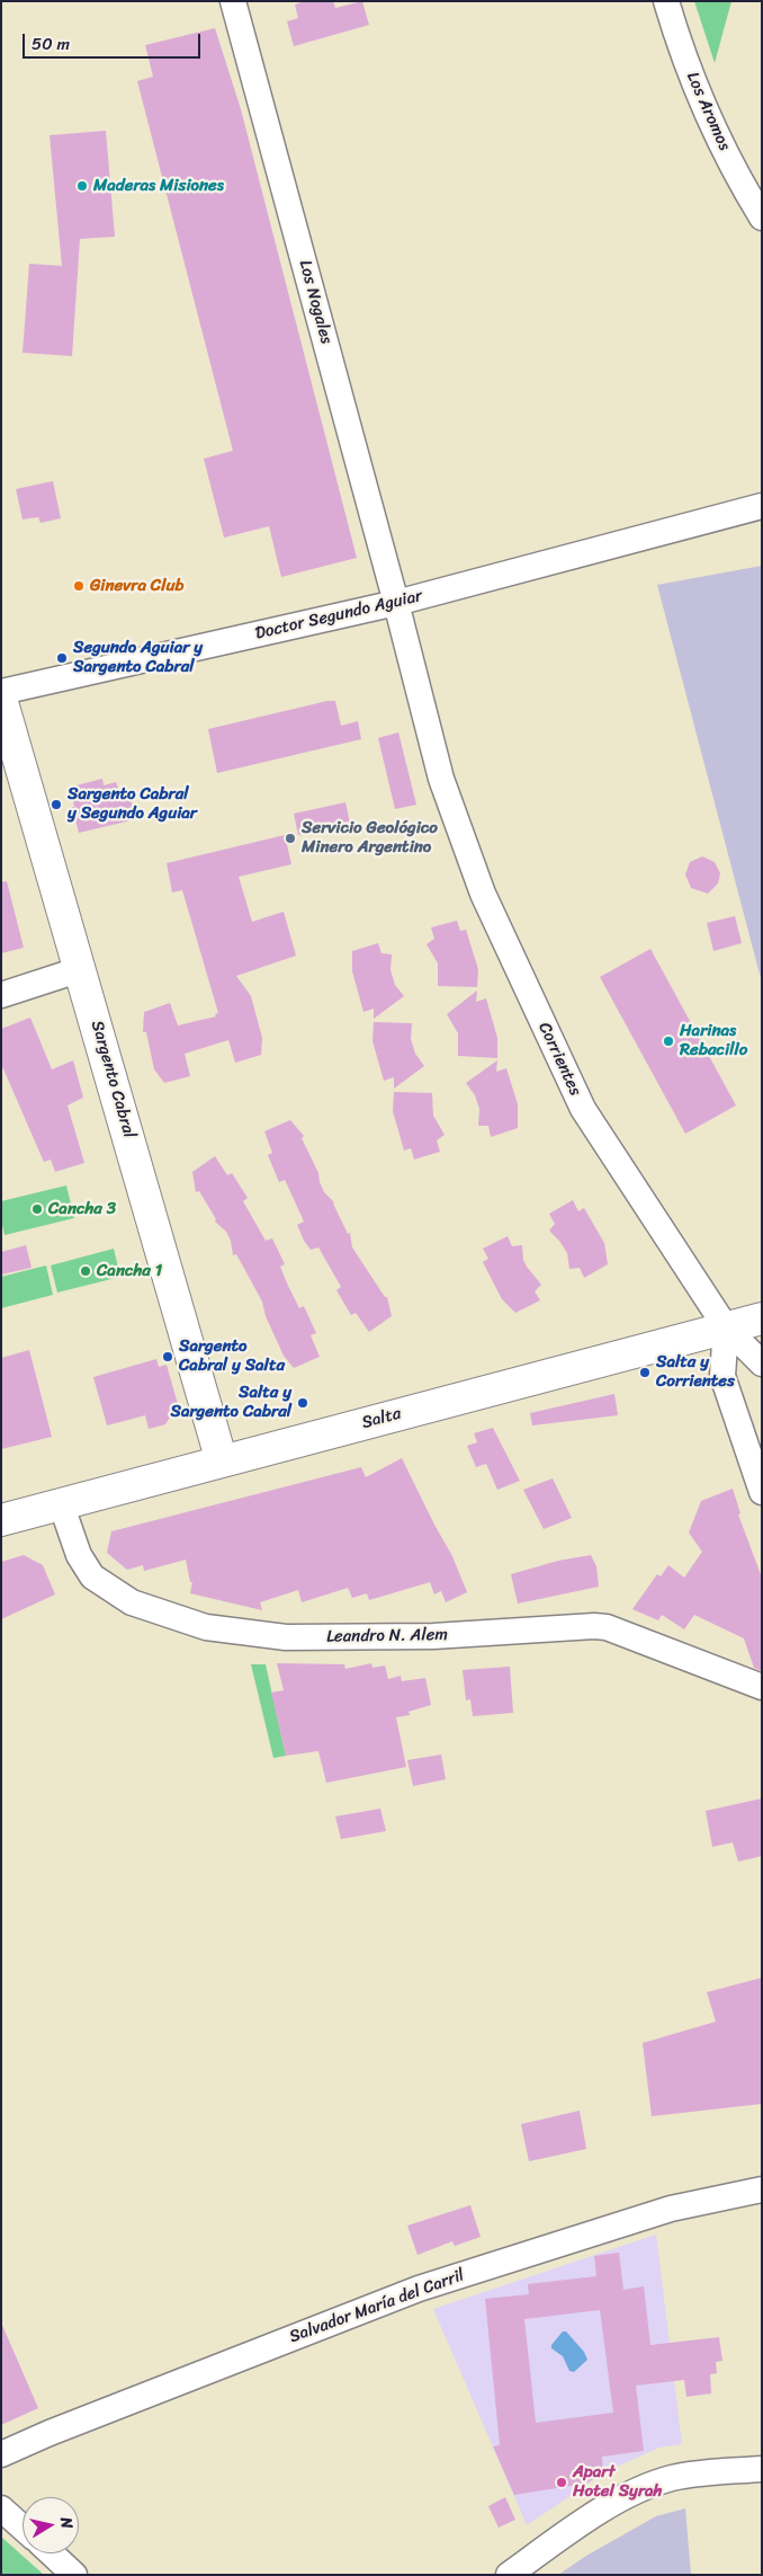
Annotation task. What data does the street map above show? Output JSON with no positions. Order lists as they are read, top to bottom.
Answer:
{
  "streets": {
    "main road": ["Sargento Cabral", "Salta"],
    "street": [
      "Los Aromos",
      "Los Nogales",
      "Doctor Segundo Aguiar",
      "Corrientes",
      "Leandro N. Alem",
      "Salvador María del Carril"
    ]
  },
  "crossings": [
    ["Los Nogales", "Doctor Segundo Aguiar"],
    ["Los Nogales", "Corrientes"],
    ["Doctor Segundo Aguiar", "Corrientes"],
    ["Corrientes", "Salta"],
    ["Sargento Cabral", "Salta"],
    ["Salta", "Leandro N. Alem"]
  ],
  "places": [
    "Maderas Misiones",
    "Ginevra Club",
    "Segundo Aguiar y Sargento Cabral",
    "Sargento Cabral y Segundo Aguiar",
    "Servicio Geológico Minero Argentino",
    "Harinas Rebacillo",
    "Cancha 3",
    "Cancha 1",
    "Sargento Cabral y Salta",
    "Salta y Corrientes",
    "Salta y Sargento Cabral",
    "Apart Hotel Syrah"
  ],
  "scale_bar": "50 m",
  "north": "right"
}
